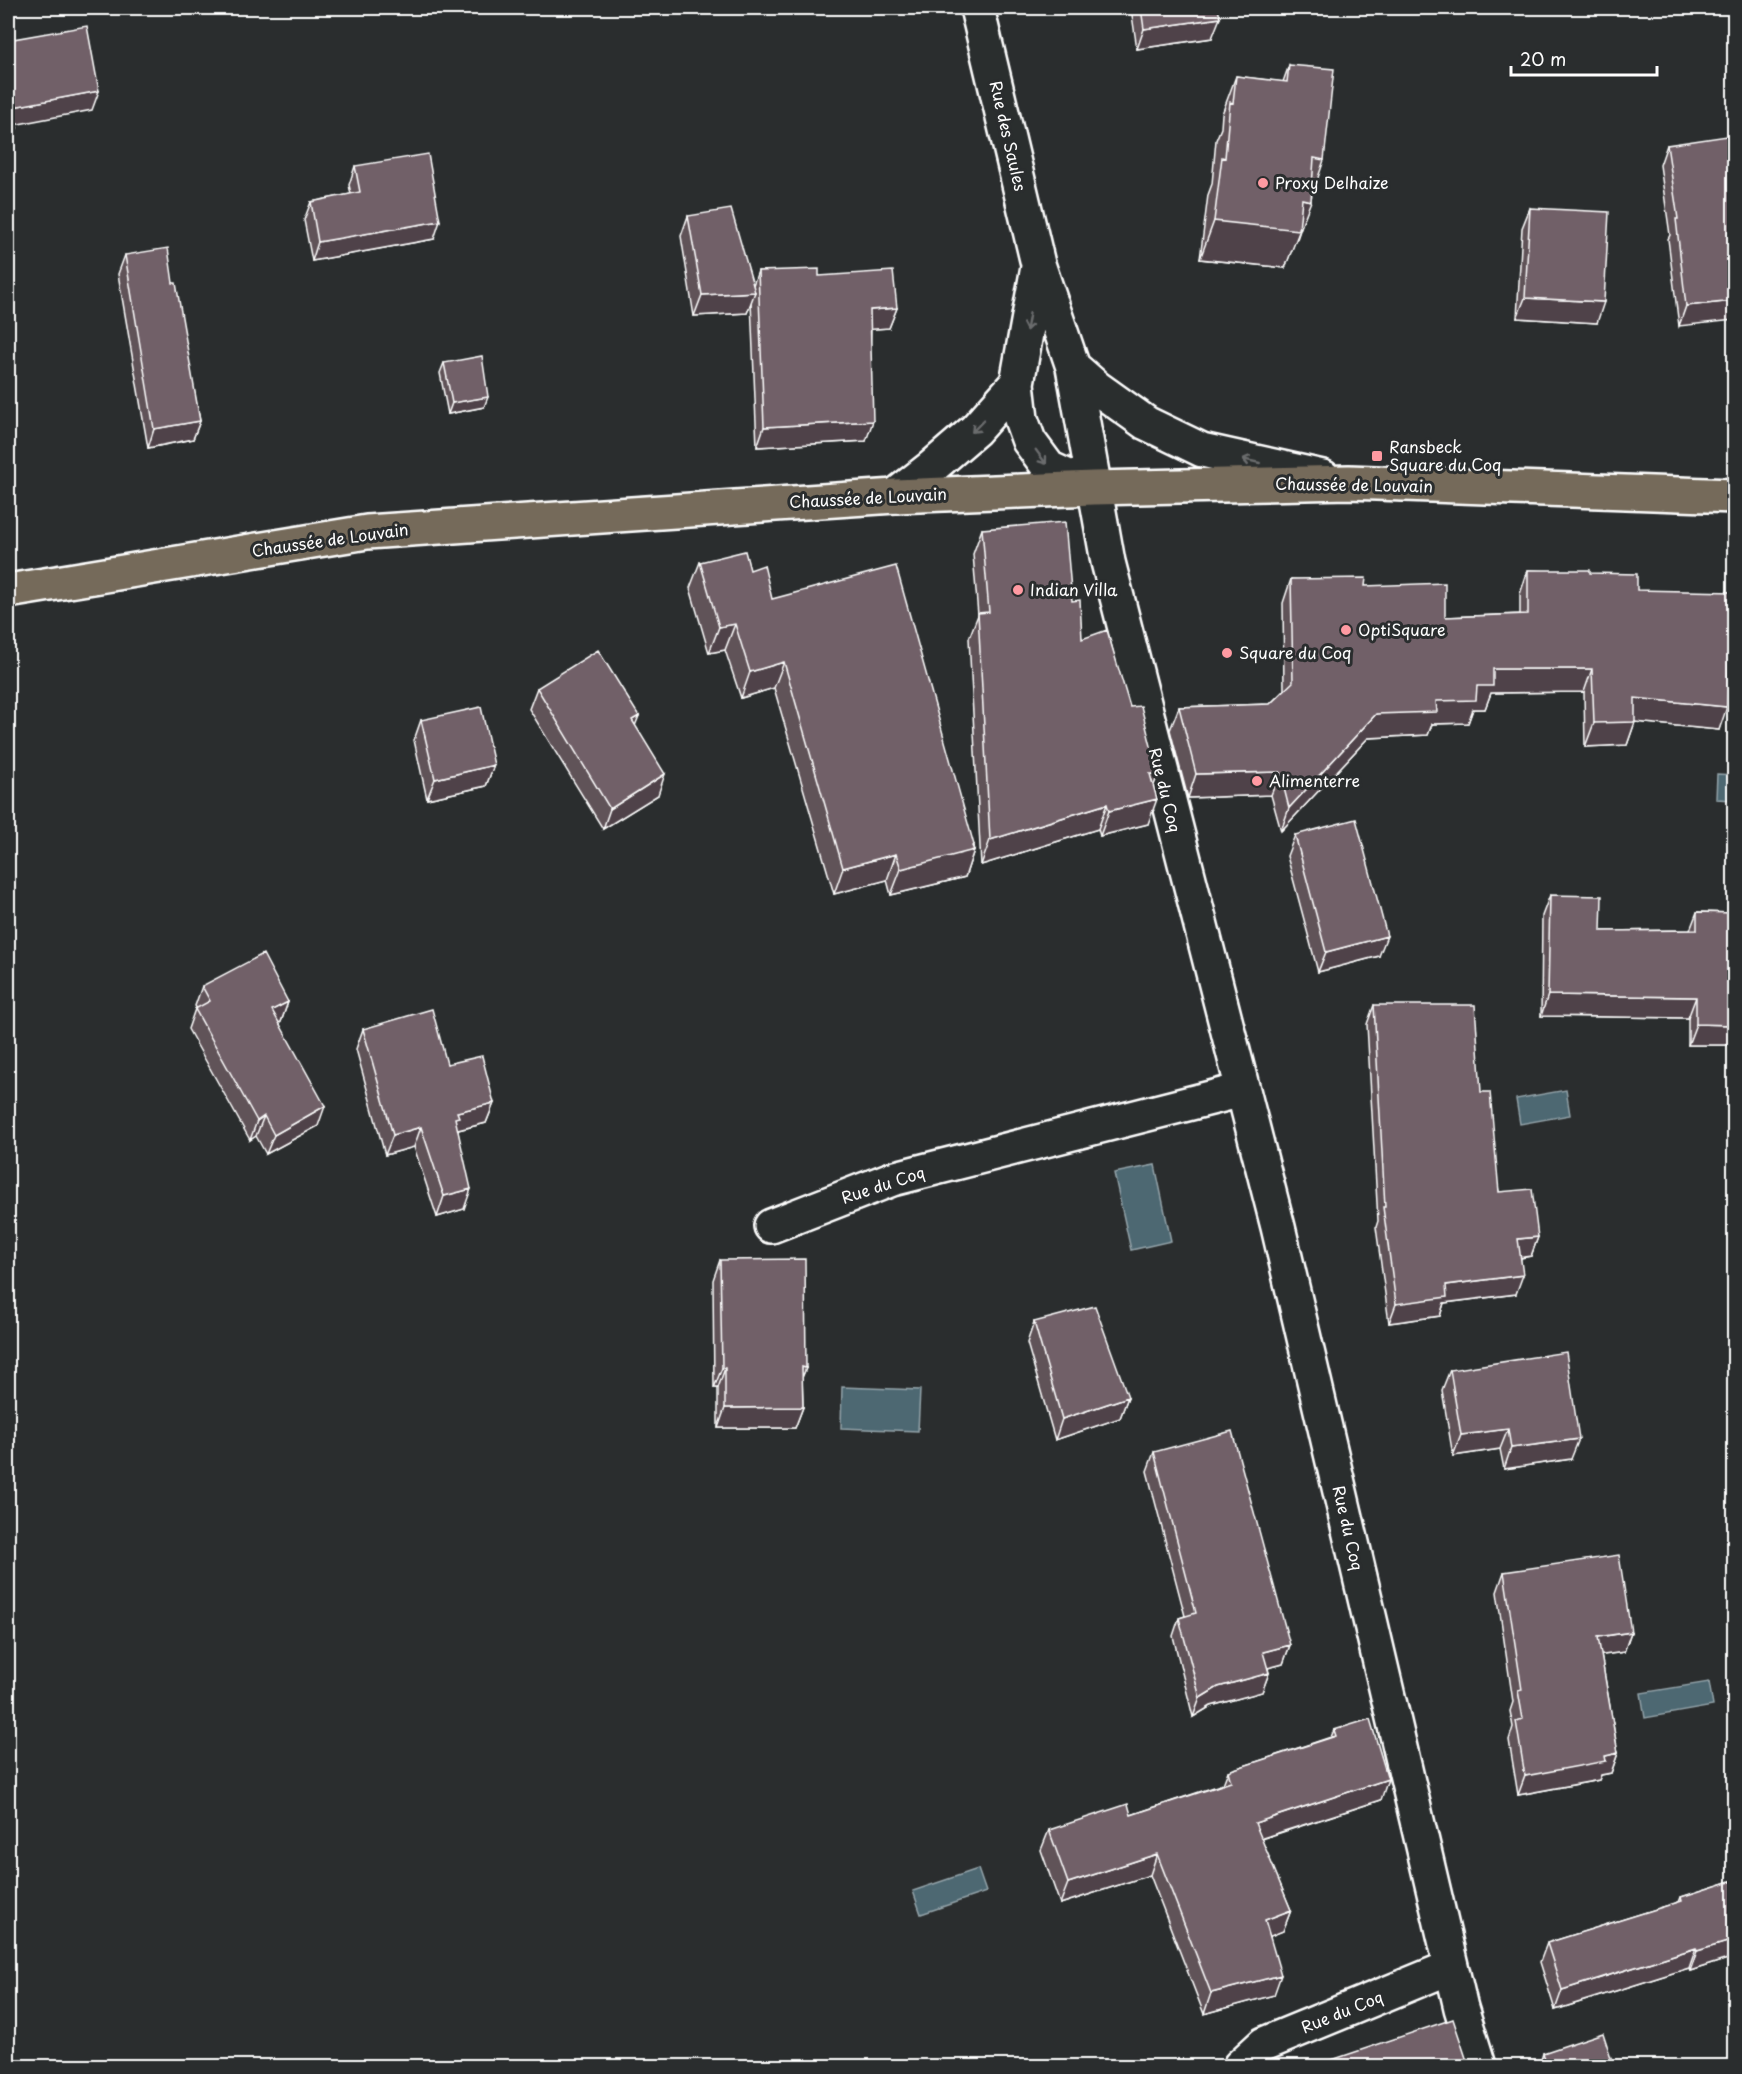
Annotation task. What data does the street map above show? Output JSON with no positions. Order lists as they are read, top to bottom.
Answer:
{
  "streets": {
    "main road": ["Chaussée de Louvain"],
    "street": ["Rue des Saules", "Rue du Coq"]
  },
  "crossings": [
    ["Rue des Saules", "Chaussée de Louvain"],
    ["Rue des Saules", "Rue du Coq"],
    ["Chaussée de Louvain", "Rue du Coq"]
  ],
  "places": {
    "other": [
      "Proxy Delhaize",
      "Indian Villa",
      "OptiSquare",
      "Square du Coq",
      "Alimenterre"
    ],
    "transit": ["Ransbeck Square du Coq"]
  },
  "scale_bar": "20 m"
}
